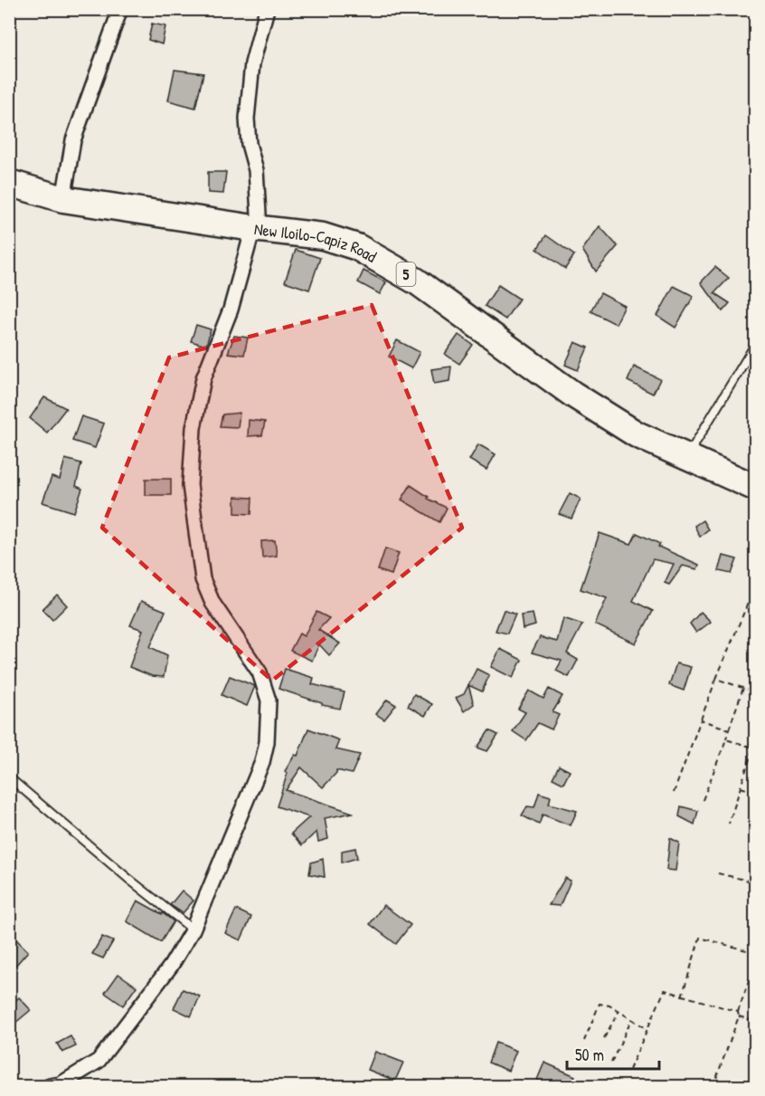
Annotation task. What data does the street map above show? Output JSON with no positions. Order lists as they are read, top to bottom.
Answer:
{
  "streets": {
    "highway": ["New Iloilo-Capiz Road", "5"]
  },
  "scale_bar": "50 m"
}
